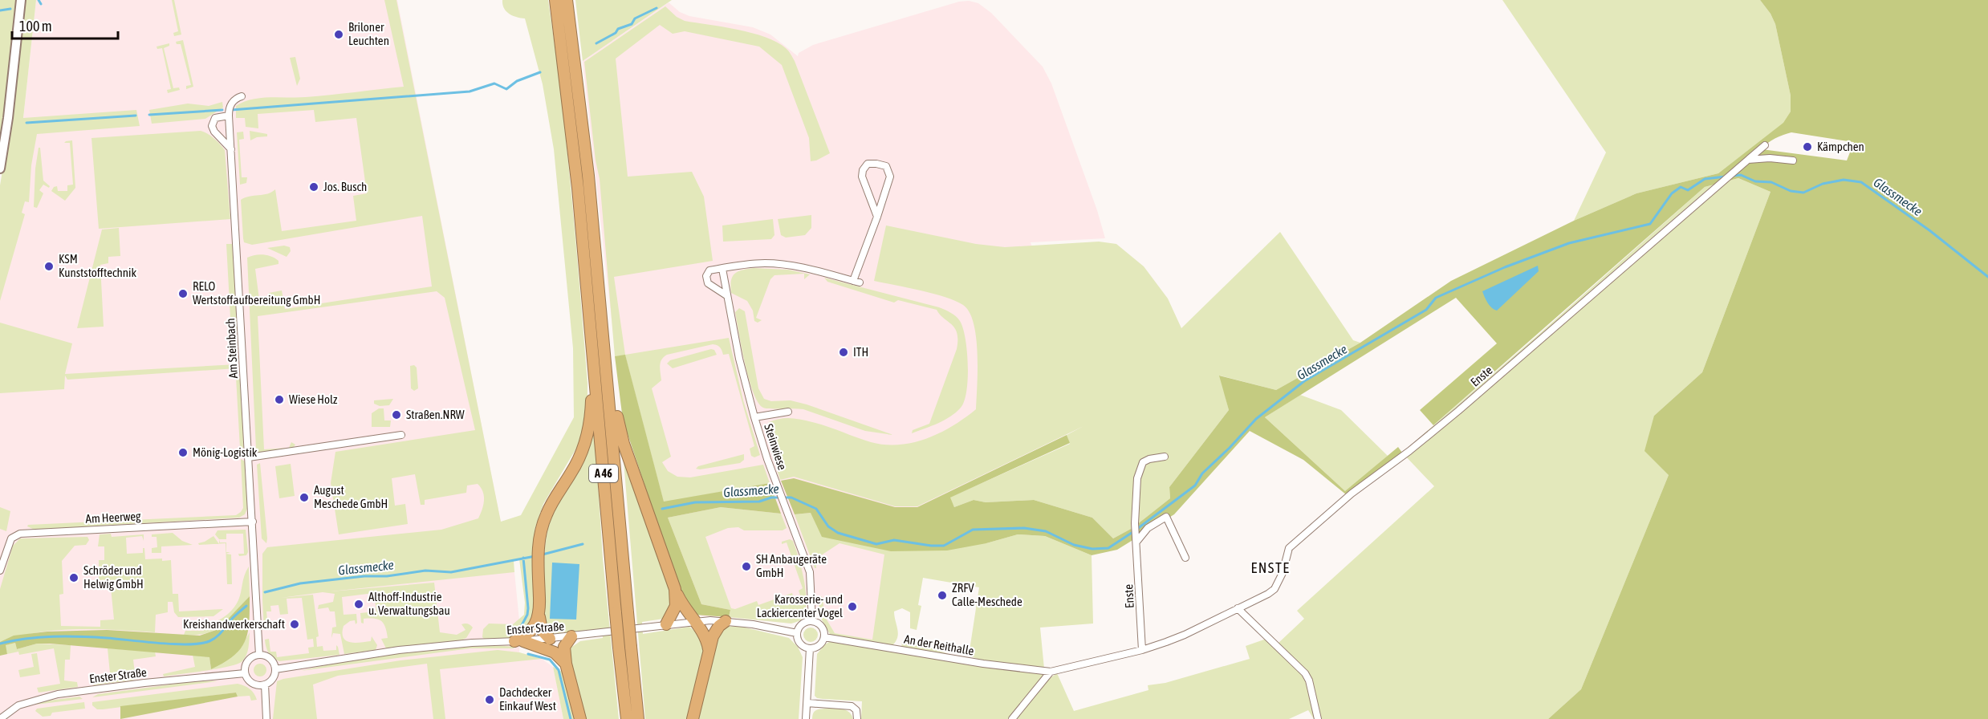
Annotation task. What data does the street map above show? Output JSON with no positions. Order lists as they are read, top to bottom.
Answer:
{
  "streets": {
    "highway": ["A 46"],
    "street": [
      "Am Steinbach",
      "Enste",
      "Steinwiese",
      "Am Heerweg",
      "Enster Straße",
      "An der Reithalle"
    ]
  },
  "crossings": [
    ["Am Steinbach", "Am Heerweg"],
    ["Am Steinbach", "Enster Straße"],
    ["Enste", "An der Reithalle"],
    ["Steinwiese", "Enster Straße"],
    ["Steinwiese", "An der Reithalle"],
    ["Enster Straße", "An der Reithalle"]
  ],
  "districts": ["ENSTE"],
  "water": ["Glassmecke"],
  "places": [
    "Briloner Leuchten",
    "Kämpchen",
    "Jos. Busch",
    "KSM Kunststofftechnik",
    "RELO Wertstoffaufbereitung GmbH",
    "ITH",
    "Wiese Holz",
    "Straßen.NRW",
    "Mönig-Logistik",
    "August Meschede GmbH",
    "SH Anbaugeräte GmbH",
    "Schröder und Helwig GmbH",
    "ZRFV Calle-Meschede",
    "Althoff-Industrie u. Verwaltungsbau",
    "Karosserie- und Lackiercenter Vogel",
    "Kreishandwerkerschaft",
    "Dachdecker Einkauf West"
  ],
  "scale_bar": "100 m"
}
